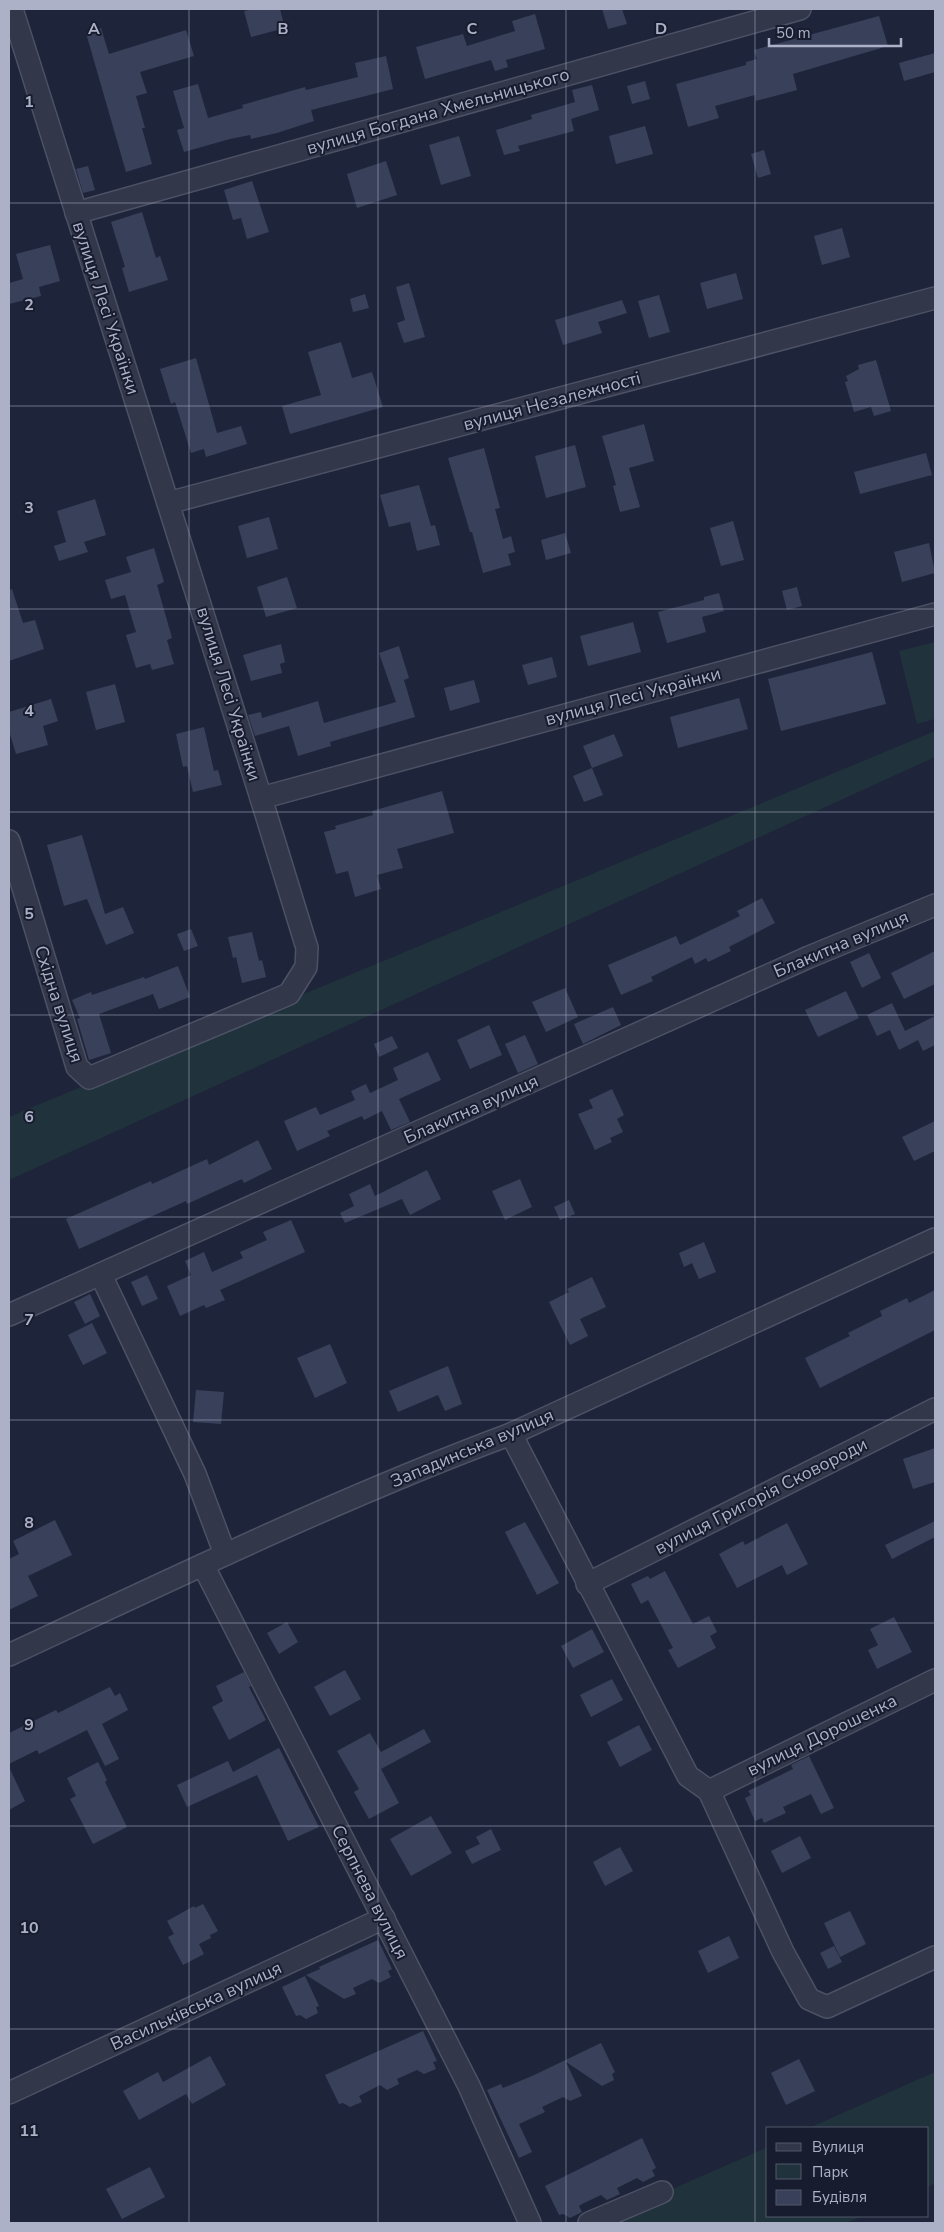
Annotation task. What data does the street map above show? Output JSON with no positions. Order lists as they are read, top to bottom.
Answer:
{
  "streets": {
    "street": [
      "вулиця Богдана Хмельницького",
      "вулиця Лесі Українки",
      "вулиця Незалежності",
      "Блакитна вулиця",
      "Східна вулиця",
      "Западинська вулиця",
      "вулиця Григорія Сковороди",
      "вулиця Дорошенка",
      "Серпнева вулиця",
      "Васильківська вулиця"
    ]
  },
  "crossings": [
    ["вулиця Богдана Хмельницького", "вулиця Лесі Українки"],
    ["вулиця Лесі Українки", "вулиця Незалежності"],
    ["вулиця Лесі Українки", "Східна вулиця"],
    ["Западинська вулиця", "Серпнева вулиця"],
    ["Серпнева вулиця", "Васильківська вулиця"]
  ],
  "legend": ["Вулиця", "Парк", "Будівля"],
  "scale_bar": "50 m",
  "grid": {
    "columns": [
      "A",
      "B",
      "C",
      "D"
    ],
    "rows": [
      "1",
      "2",
      "3",
      "4",
      "5",
      "6",
      "7",
      "8",
      "9",
      "10",
      "11"
    ]
  }
}
